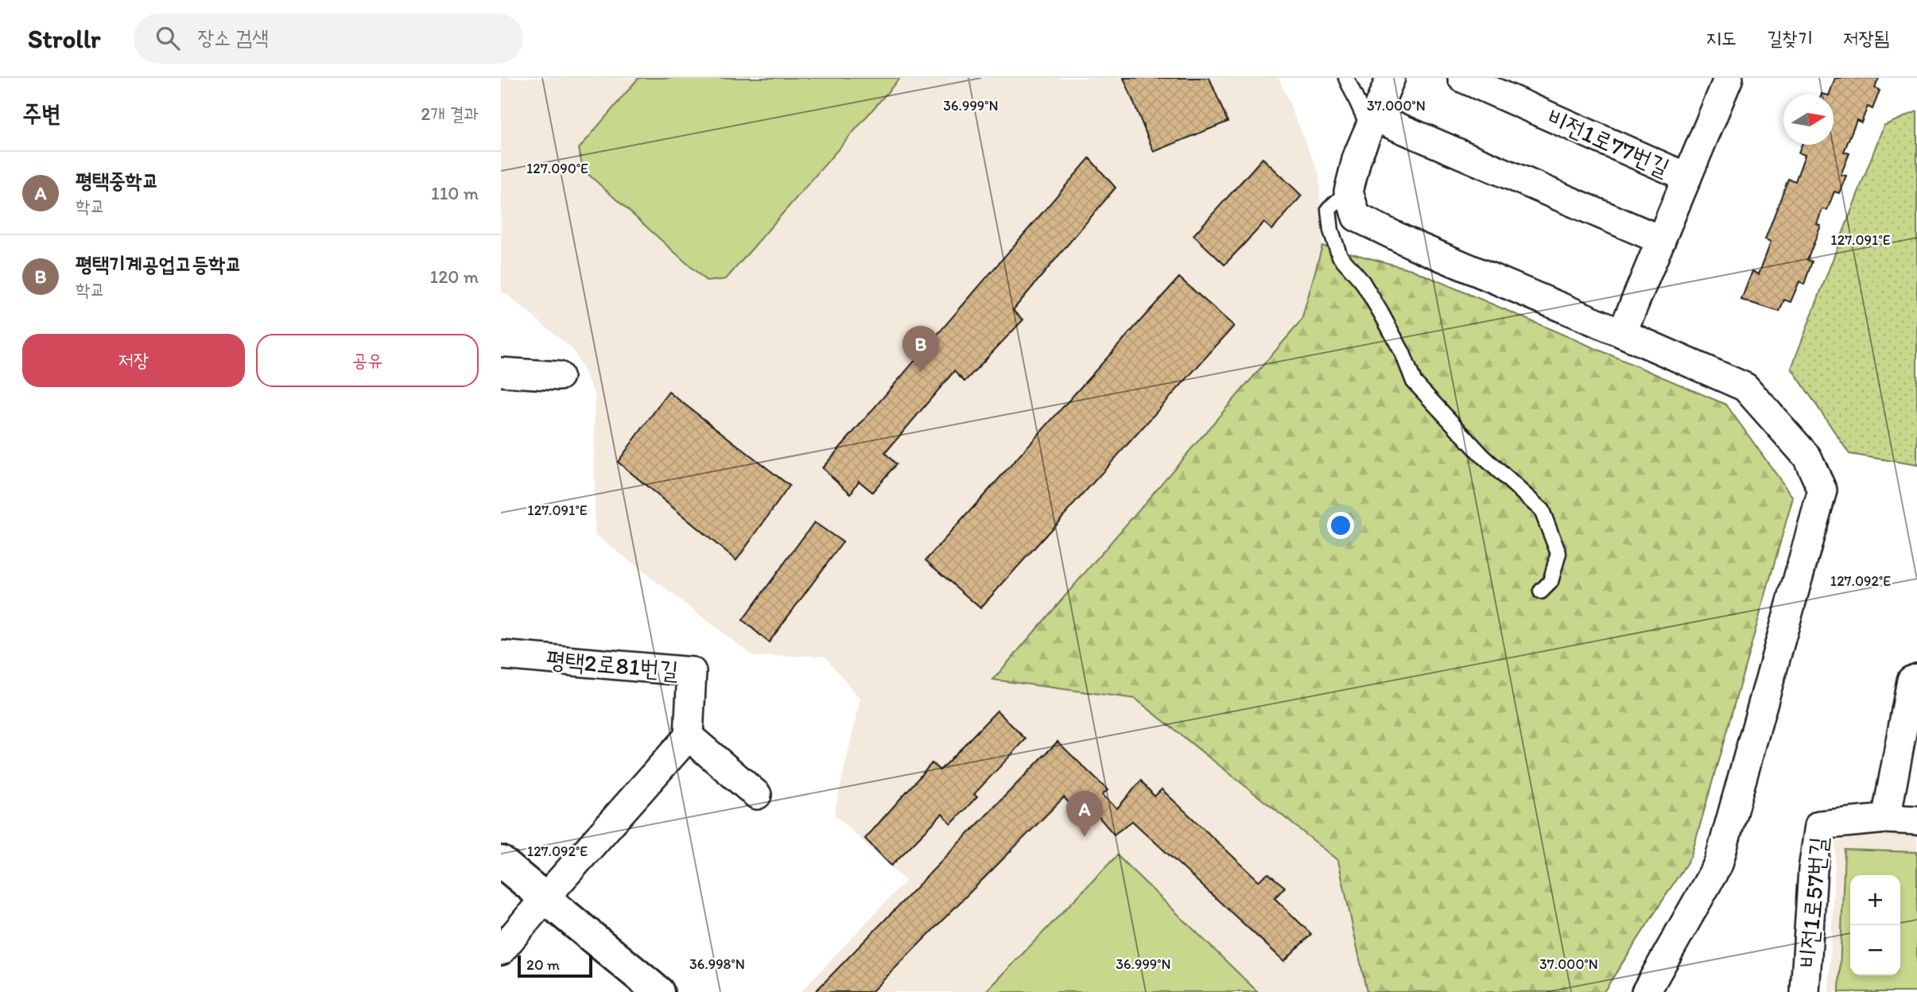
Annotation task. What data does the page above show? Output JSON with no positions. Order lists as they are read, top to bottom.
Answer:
{
  "streets": {
    "street": ["비전1로77번길", "평택2로81번길", "비전1로57번길"]
  },
  "scale_bar": "20 m",
  "north": "right",
  "page": {
    "header": "Strollr",
    "search": "장소 검색",
    "nav": ["지도", "길찾기", "저장됨"],
    "heading": ["주변", "2개 결과"],
    "list": [
      {
        "mark": "A",
        "name": "평택중학교",
        "note": "학교",
        "value": "110 m"
      },
      {
        "mark": "B",
        "name": "평택기계공업고등학교",
        "note": "학교",
        "value": "120 m"
      }
    ],
    "buttons": ["저장", "공유"],
    "pins": ["B", "A"],
    "map_buttons": ["+", "−"],
    "scale": "20 m"
  },
  "coordinates": [
    "36.999°N",
    "37.000°N",
    "127.090°E",
    "127.091°E",
    "127.092°E",
    "36.998°N"
  ]
}
